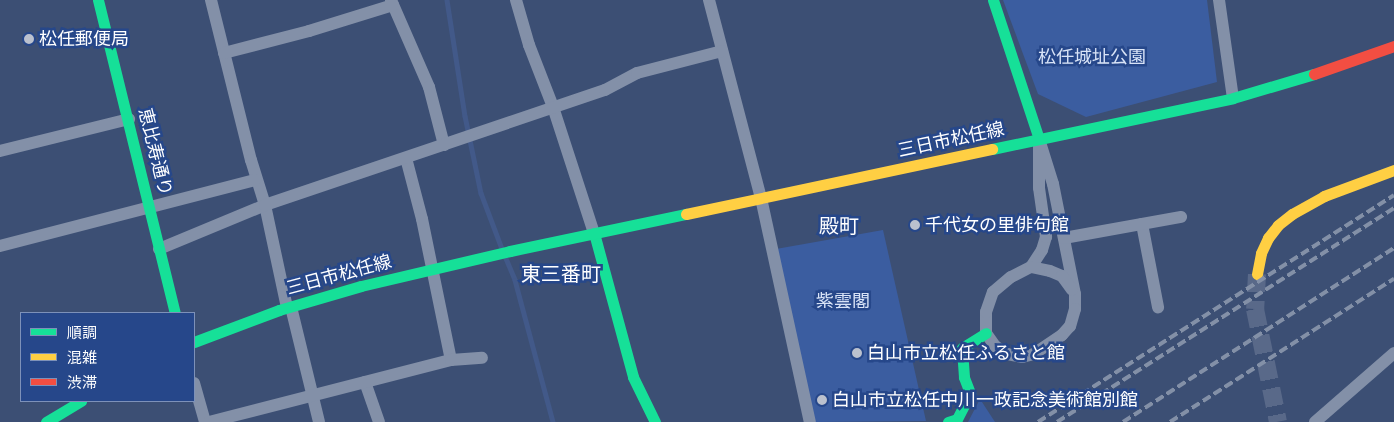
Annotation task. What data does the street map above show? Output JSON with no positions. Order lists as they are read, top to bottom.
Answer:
{
  "streets": {
    "main road": ["三日市松任線", "恵比寿通り"]
  },
  "districts": ["殿町", "東三番町"],
  "parks": ["松任城址公園", "紫雲閣"],
  "places": [
    "松任郵便局",
    "千代女の里俳句館",
    "白山市立松任ふるさと館",
    "白山市立松任中川一政記念美術館別館"
  ],
  "legend": ["順調", "混雑", "渋滞"]
}
